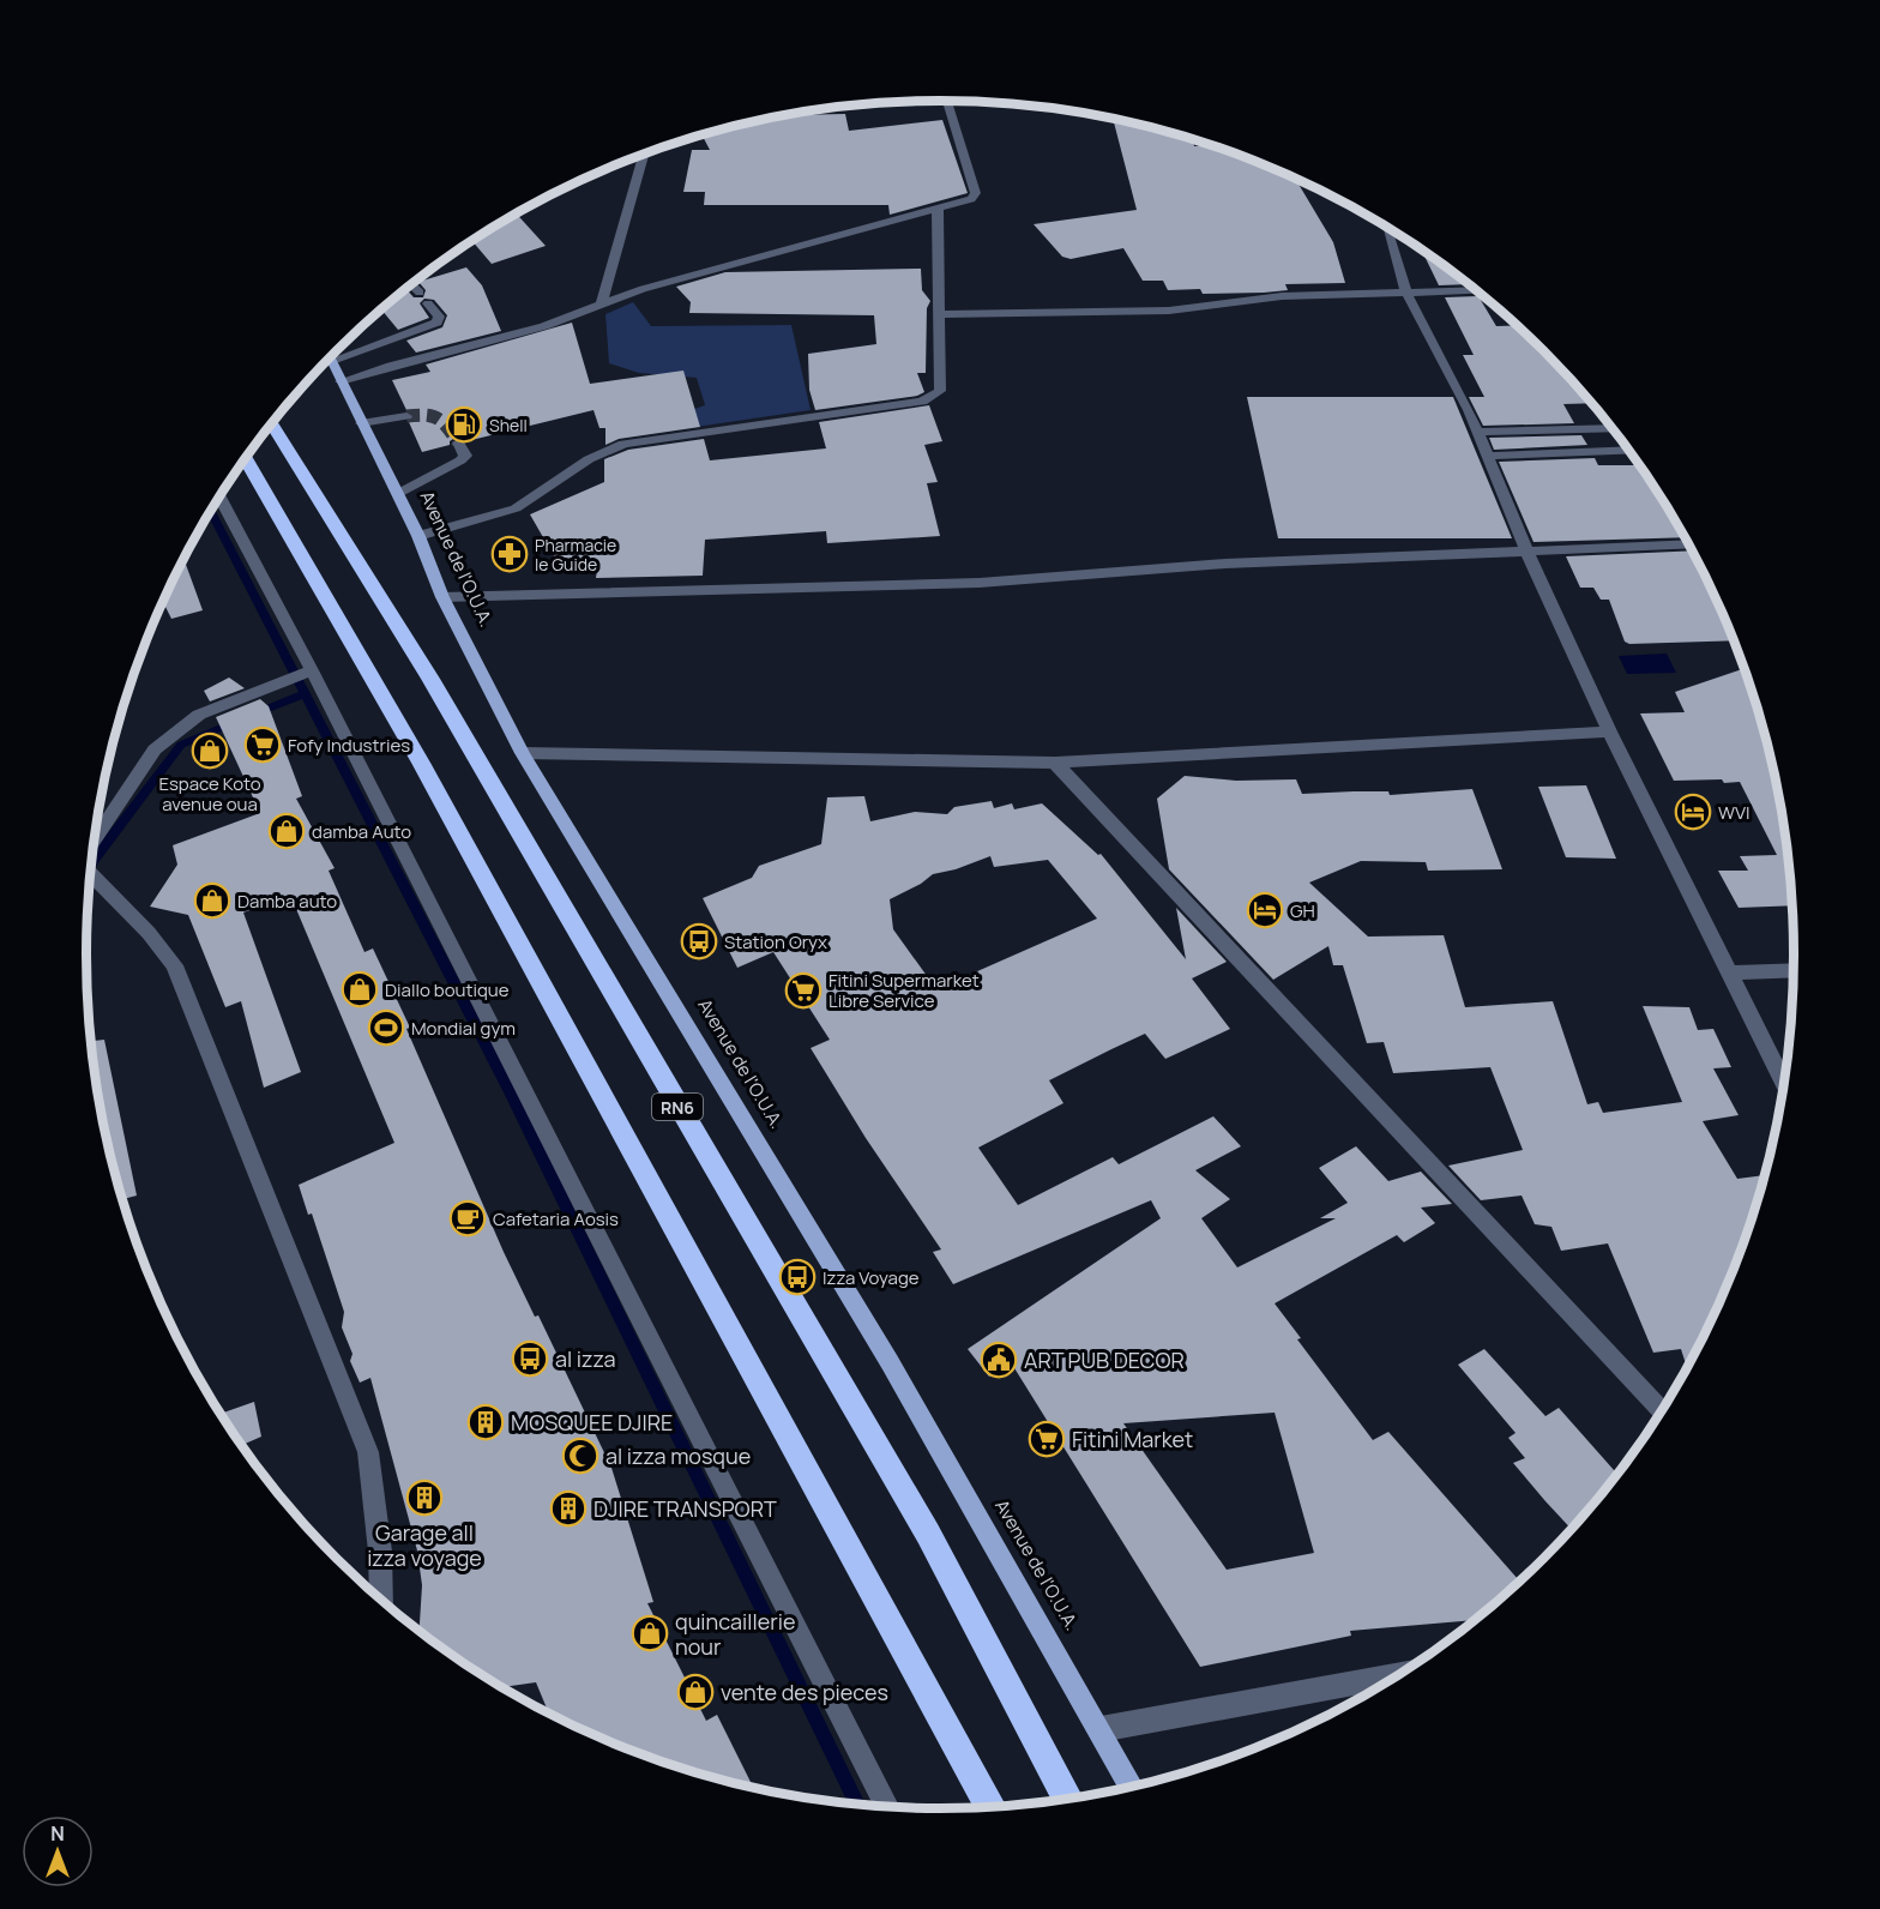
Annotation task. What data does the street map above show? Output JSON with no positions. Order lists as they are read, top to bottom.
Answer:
{
  "streets": {
    "highway": ["RN6"],
    "main road": ["Avenue de l'O.U.A."]
  },
  "places": {
    "fuel station": ["Shell"],
    "pharmacy": ["Pharmacie le Guide"],
    "supermarket": ["Fofy Industries", "Fitini Supermarket Libre Service", "Fitini Market"],
    "shop": [
      "Espace Koto avenue oua",
      "damba Auto",
      "Damba auto",
      "Diallo boutique",
      "quincaillerie nour",
      "vente des pieces"
    ],
    "hotel": ["WVI", "GH"],
    "bus stop": ["Station Oryx", "Izza Voyage", "al izza"],
    "sports": ["Mondial gym"],
    "cafe": ["Cafetaria Aosis"],
    "public building": ["ART PUB DECOR"],
    "building": ["MOSQUEE DJIRE", "Garage all izza voyage", "DJIRE TRANSPORT"],
    "mosque": ["al izza mosque"]
  },
  "north": "top"
}
